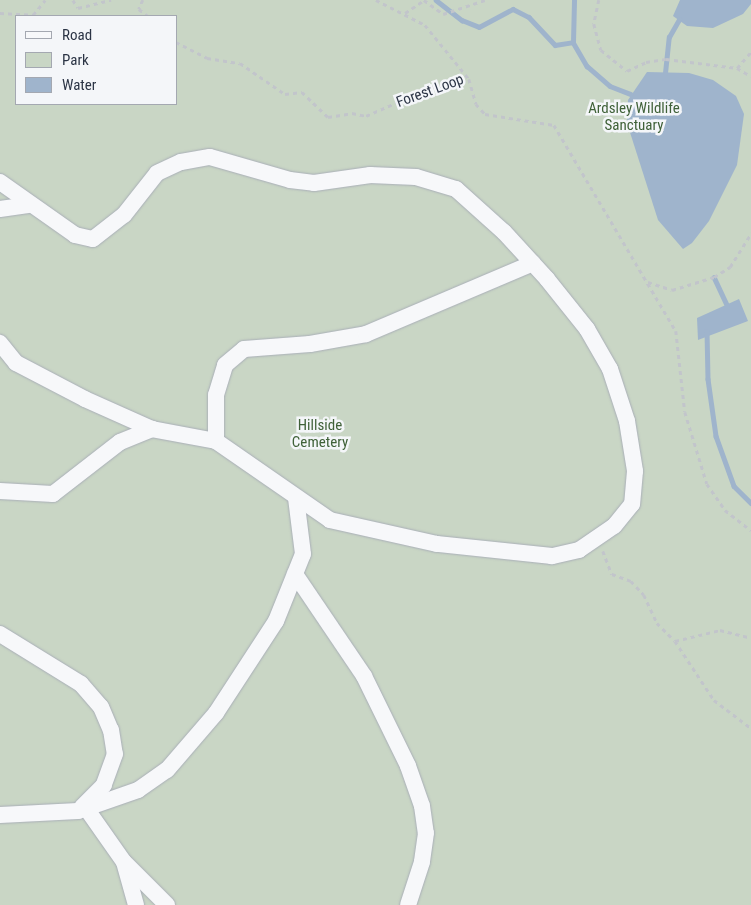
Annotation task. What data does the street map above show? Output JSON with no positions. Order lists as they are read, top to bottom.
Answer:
{
  "streets": {
    "path": ["Forest Loop"]
  },
  "parks": ["Ardsley Wildlife Sanctuary", "Hillside Cemetery"],
  "legend": ["Road", "Park", "Water"]
}
